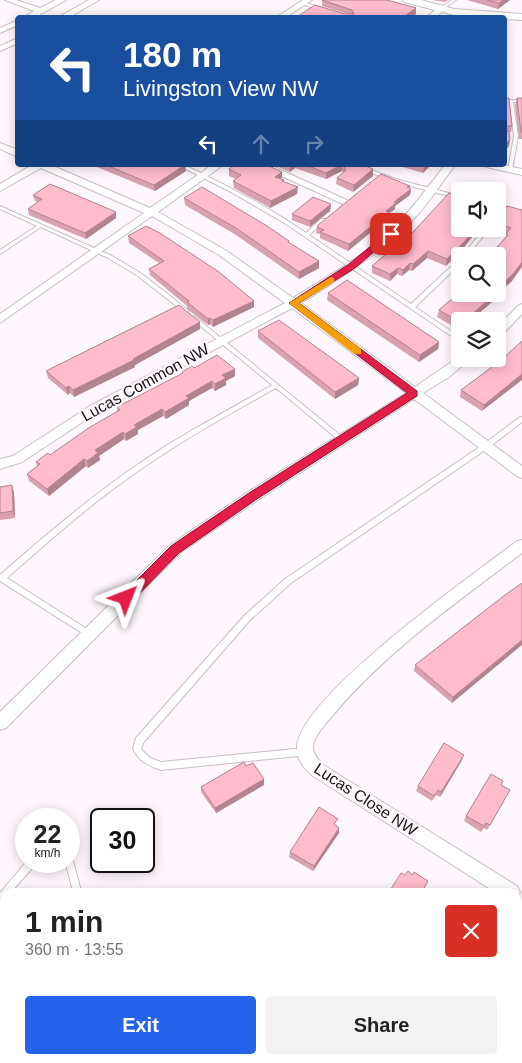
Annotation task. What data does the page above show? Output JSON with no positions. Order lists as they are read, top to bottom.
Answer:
{
  "streets": {
    "street": ["Lucas Common NW", "Lucas Close NW"]
  },
  "page": {
    "turn": ["180 m", "Livingston View NW"],
    "speed": "22 km/h",
    "limit": "30",
    "heading": ["1 min", "360 m · 13:55"],
    "buttons": ["Exit", "Share"]
  }
}
